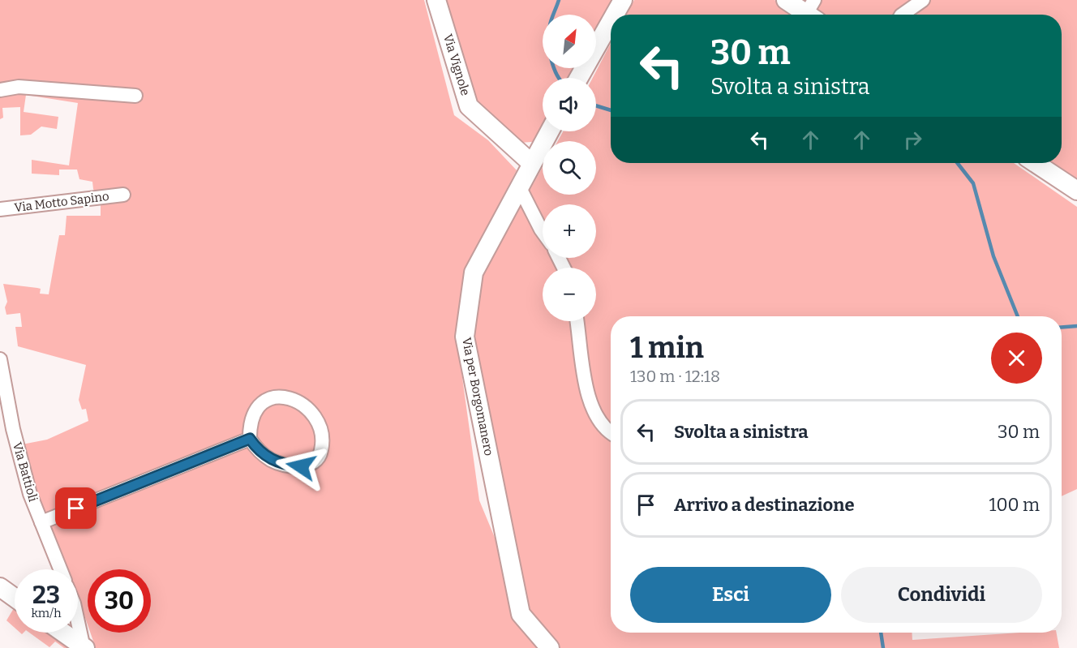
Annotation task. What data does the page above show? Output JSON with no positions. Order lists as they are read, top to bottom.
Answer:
{
  "streets": {
    "main road": ["Via Vignole", "Via per Borgomanero"],
    "street": ["Via Motto Sapino", "Via Battioli"]
  },
  "crossings": [
    ["Via Vignole", "Via per Borgomanero"]
  ],
  "north": "top right",
  "page": {
    "map_buttons": ["+", "−"],
    "turn": ["30 m", "Svolta a sinistra"],
    "heading": ["1 min", "130 m · 12:18"],
    "list": [
      {
        "name": "Svolta a sinistra",
        "value": "30 m"
      },
      {
        "name": "Arrivo a destinazione",
        "value": "100 m"
      }
    ],
    "buttons": ["Esci", "Condividi"],
    "speed": "23 km/h",
    "limit": "30"
  }
}
